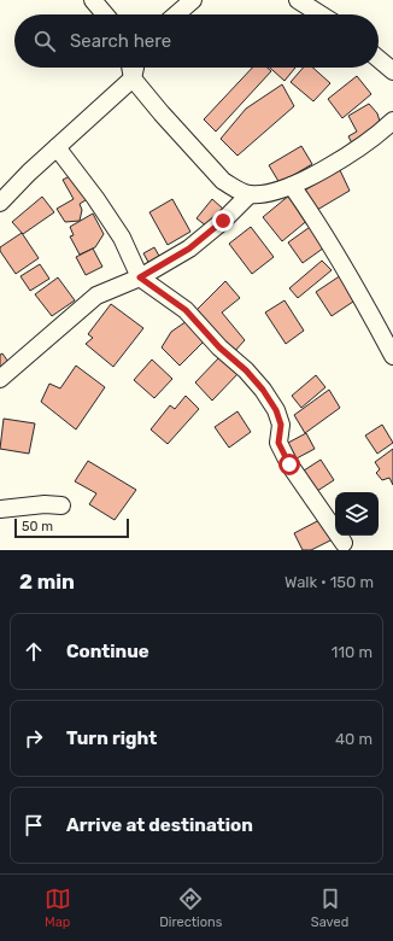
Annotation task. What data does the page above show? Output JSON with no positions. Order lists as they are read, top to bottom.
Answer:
{
  "scale_bar": "50 m",
  "page": {
    "search": "Search here",
    "scale": "50 m",
    "heading": ["2 min", "Walk · 150 m"],
    "list": [
      ["Continue", "110 m"],
      ["Turn right", "40 m"],
      "Arrive at destination"
    ],
    "nav": ["Map", "Directions", "Saved"]
  }
}
